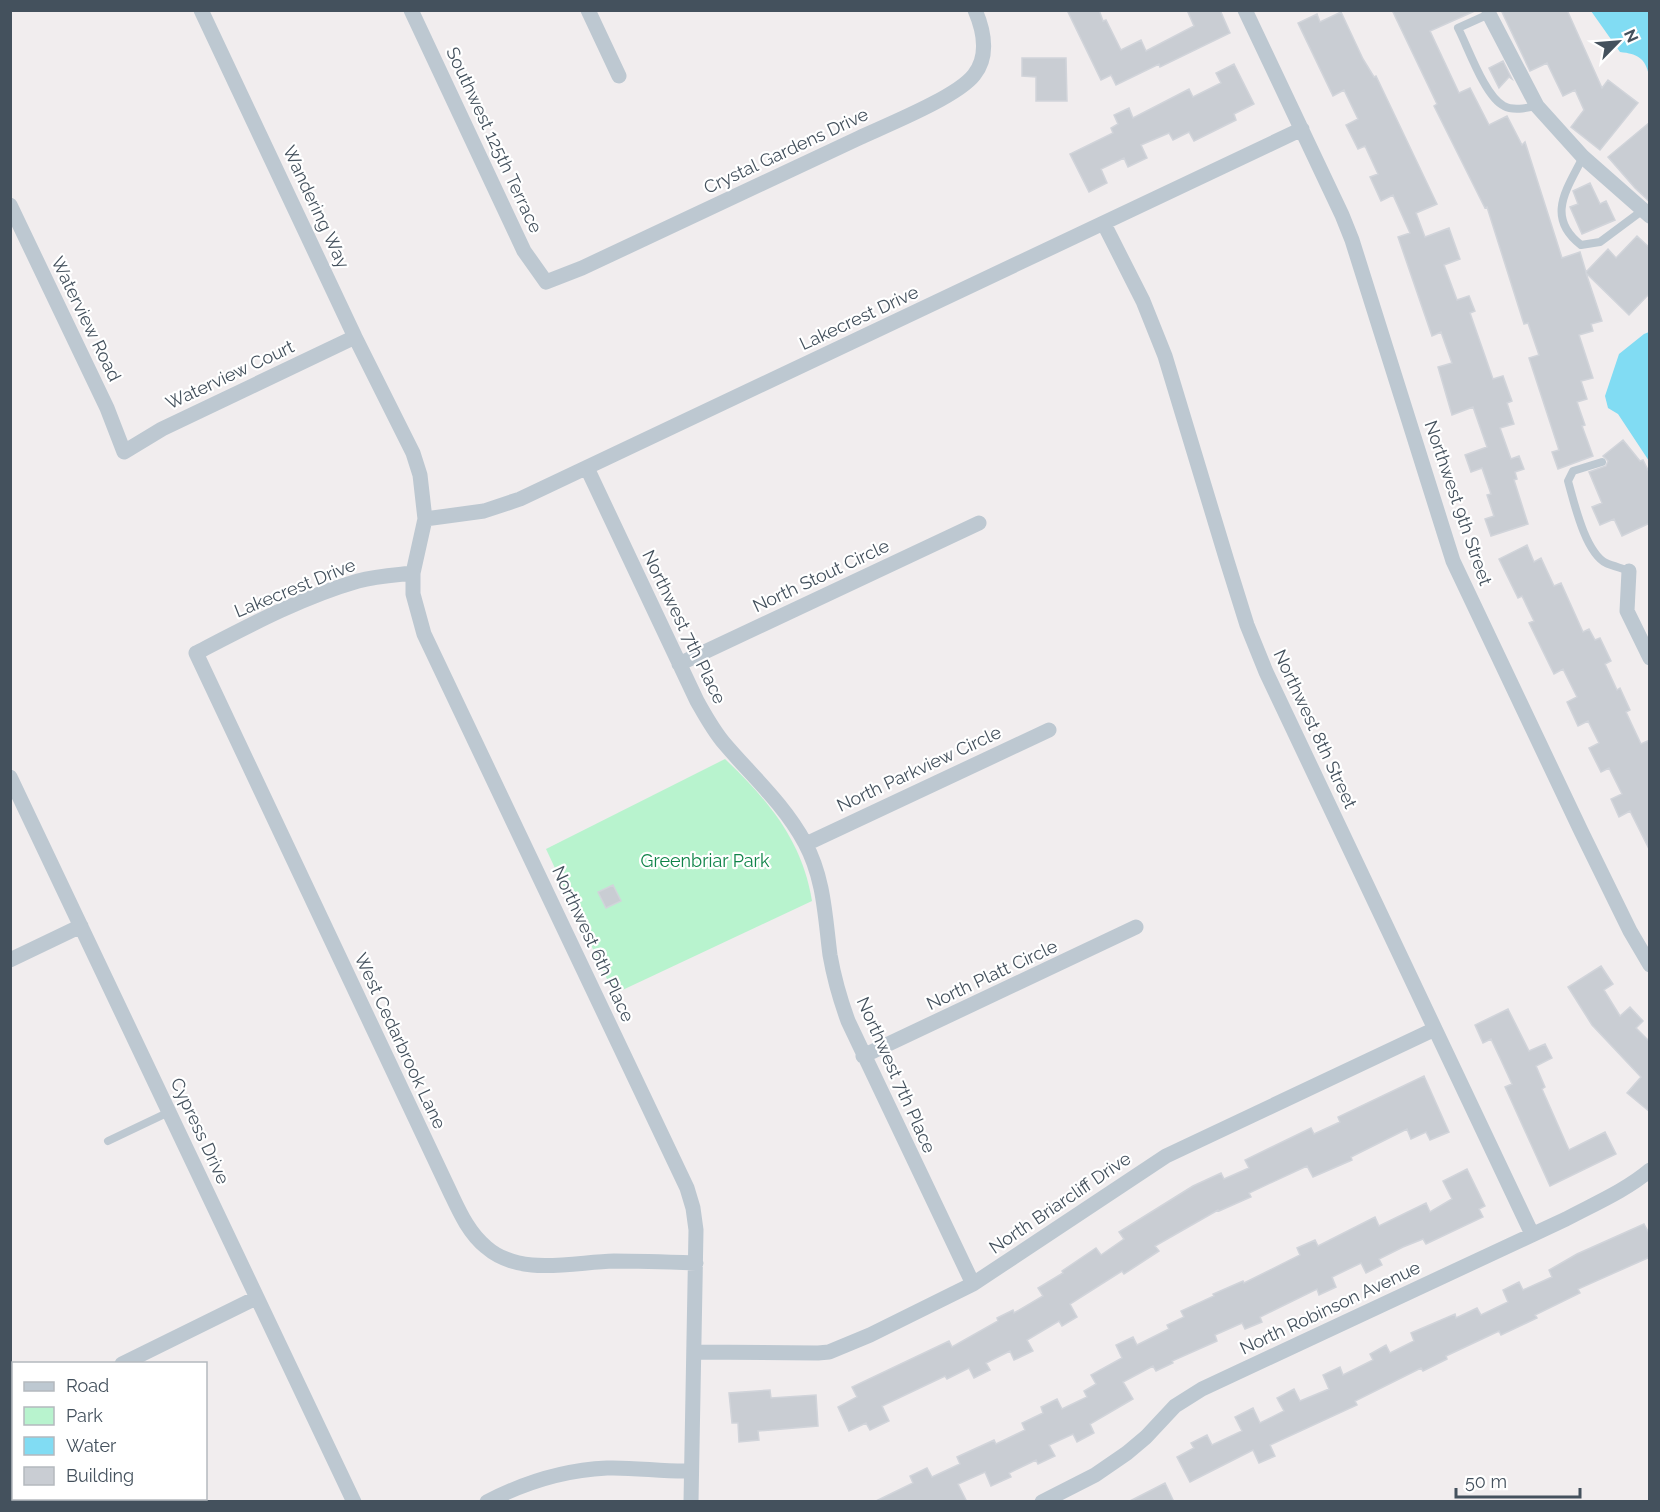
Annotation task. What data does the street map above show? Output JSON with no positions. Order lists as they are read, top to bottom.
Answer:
{
  "streets": {
    "street": [
      "Southwest 125th Terrace",
      "Crystal Gardens Drive",
      "Wandering Way",
      "Lakecrest Drive",
      "Waterview Road",
      "Waterview Court",
      "Northwest 9th Street",
      "North Stout Circle",
      "Northwest 7th Place",
      "Northwest 8th Street",
      "North Parkview Circle",
      "Northwest 6th Place",
      "North Platt Circle",
      "West Cedarbrook Lane",
      "Cypress Drive",
      "North Briarcliff Drive",
      "North Robinson Avenue"
    ]
  },
  "crossings": [
    ["Southwest 125th Terrace", "Crystal Gardens Drive"],
    ["Wandering Way", "Waterview Court"],
    ["Wandering Way", "Northwest 6th Place"],
    ["Lakecrest Drive", "Northwest 9th Street"],
    ["Lakecrest Drive", "Northwest 7th Place"],
    ["Lakecrest Drive", "Northwest 8th Street"],
    ["Lakecrest Drive", "Northwest 6th Place"],
    ["Lakecrest Drive", "West Cedarbrook Lane"],
    ["Waterview Road", "Waterview Court"],
    ["North Stout Circle", "Northwest 7th Place"],
    ["Northwest 7th Place", "North Parkview Circle"],
    ["Northwest 7th Place", "North Platt Circle"],
    ["Northwest 7th Place", "North Briarcliff Drive"],
    ["Northwest 8th Street", "North Briarcliff Drive"],
    ["Northwest 8th Street", "North Robinson Avenue"],
    ["Northwest 6th Place", "West Cedarbrook Lane"],
    ["Northwest 6th Place", "North Briarcliff Drive"]
  ],
  "parks": ["Greenbriar Park"],
  "legend": [
    "Road",
    "Park",
    "Water",
    "Building"
  ],
  "scale_bar": "50 m",
  "north": "top right"
}
